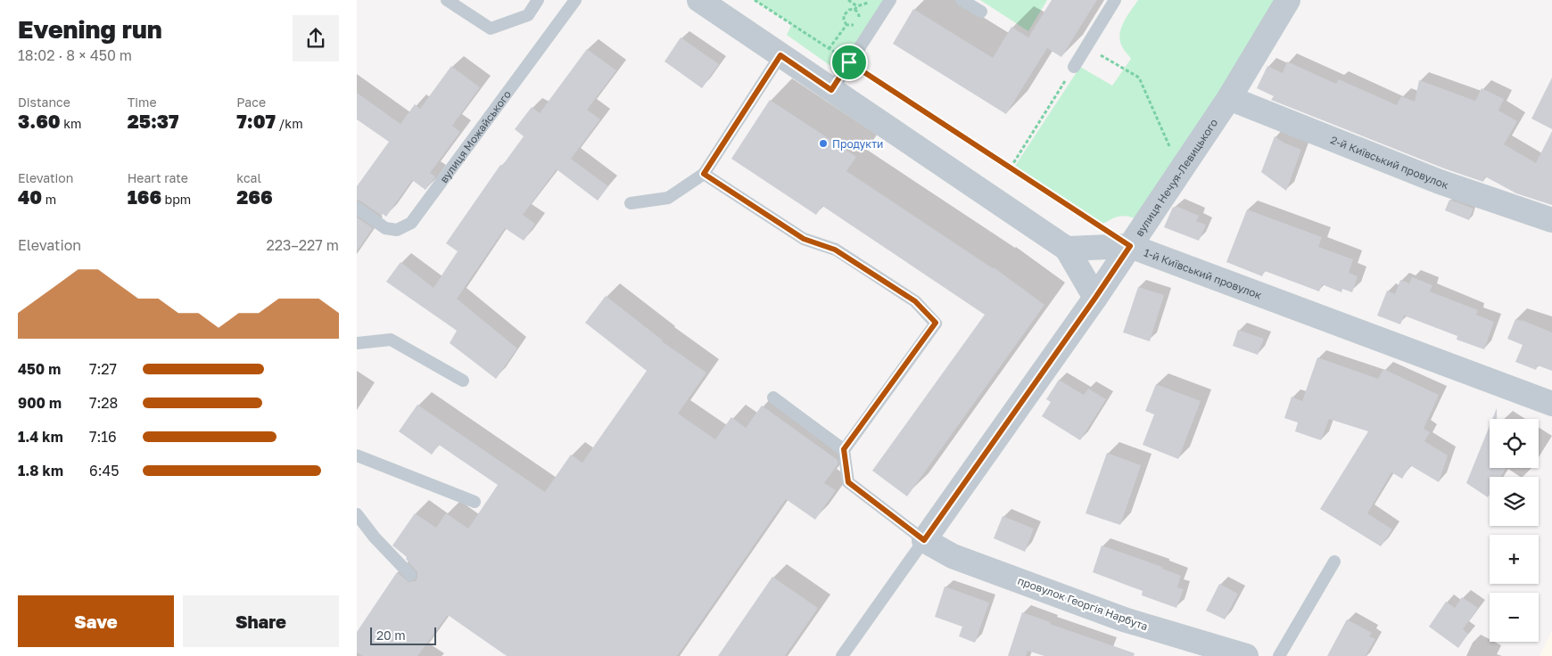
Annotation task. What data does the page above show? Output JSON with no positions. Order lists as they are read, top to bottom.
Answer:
{
  "streets": {
    "street": [
      "2-й Київський провулок",
      "вулиця Нечуя-Левицького",
      "1-й Київський провулок",
      "провулок Георгія Нарбута"
    ],
    "lane": ["вулиця Можайського"]
  },
  "crossings": [
    ["2-й Київський провулок", "вулиця Нечуя-Левицького"],
    ["вулиця Нечуя-Левицького", "1-й Київський провулок"],
    ["вулиця Нечуя-Левицького", "провулок Георгія Нарбута"]
  ],
  "places": ["Продукти"],
  "scale_bar": "20 m",
  "page": {
    "heading": ["Evening run", "18:02 · 8 × 450 m"],
    "stats": [
      ["Distance", "3.60 km"],
      ["Time", "25:37"],
      ["Pace", "7:07 /km"],
      ["Elevation", "40 m"],
      ["Heart rate", "166 bpm"],
      ["kcal", "266"]
    ],
    "chart": ["Elevation", "223–227 m"],
    "list": [
      {
        "name": "450 m",
        "note": "7:27"
      },
      {
        "name": "900 m",
        "note": "7:28"
      },
      {
        "name": "1.4 km",
        "note": "7:16"
      },
      {
        "name": "1.8 km",
        "note": "6:45"
      }
    ],
    "map_buttons": ["+", "−"],
    "buttons": ["Save", "Share"],
    "scale": "20 m"
  }
}
